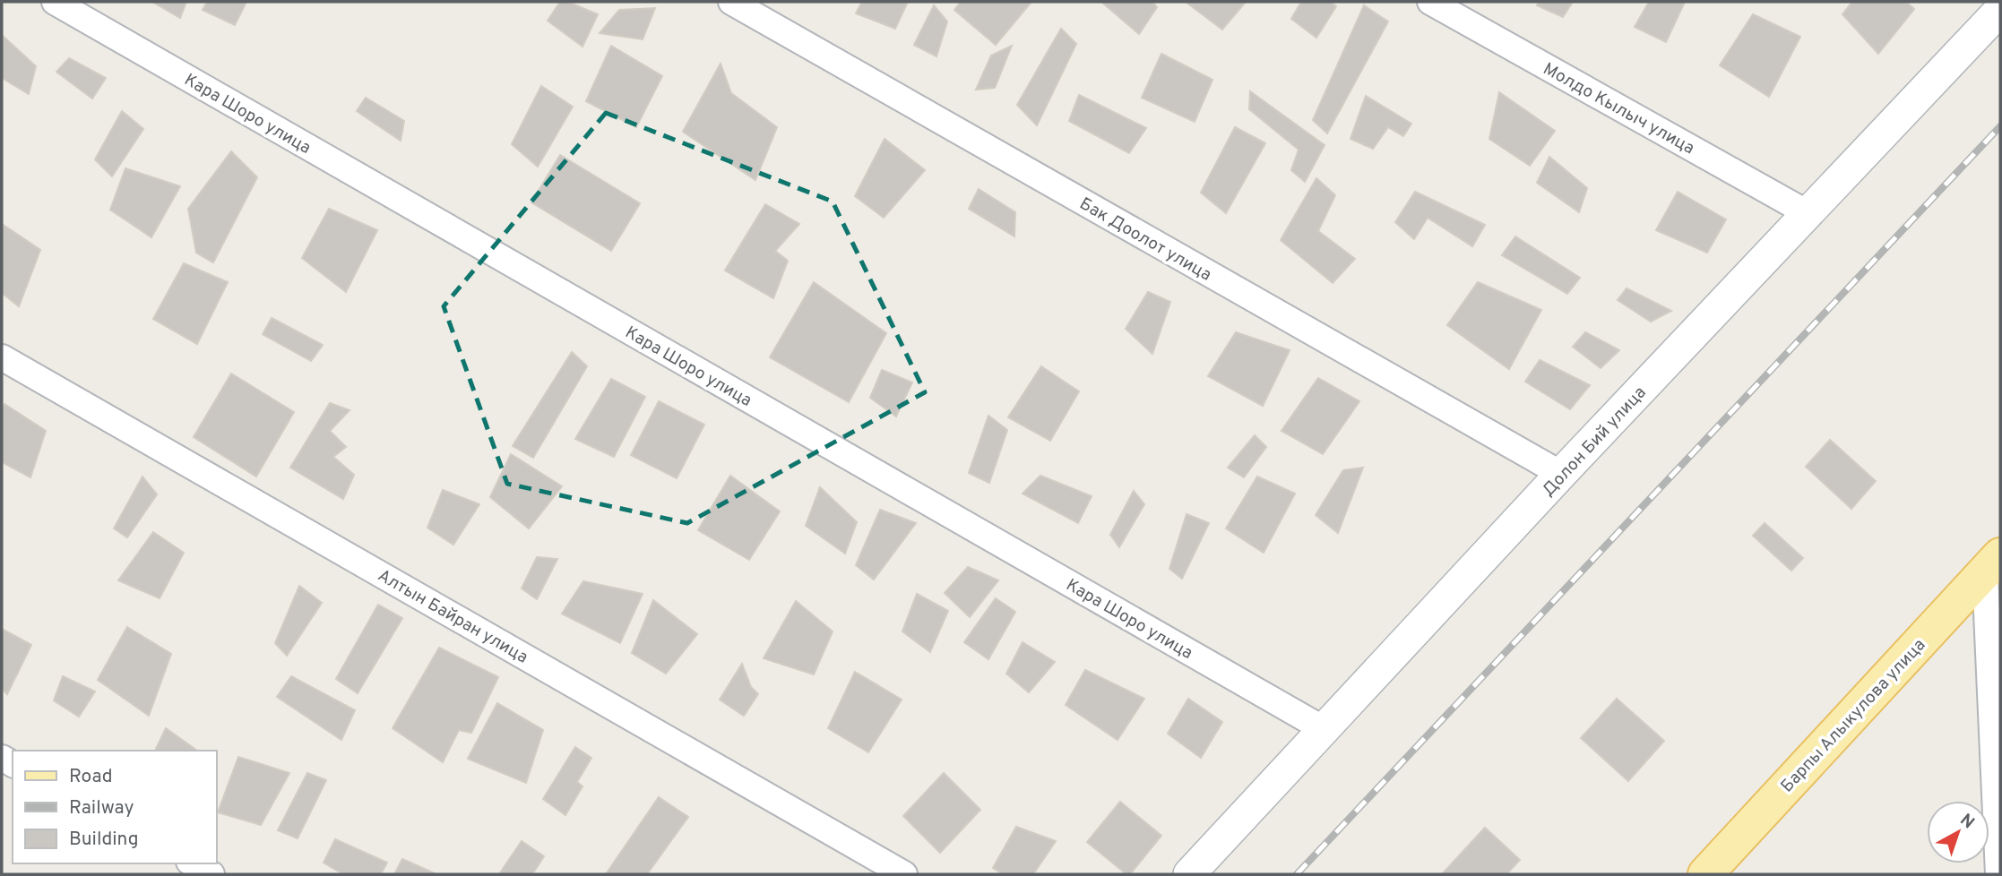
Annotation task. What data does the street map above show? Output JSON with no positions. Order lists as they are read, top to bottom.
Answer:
{
  "streets": {
    "main road": ["Барпы Алыкулова улица"],
    "street": [
      "Молдо Кылыч улица",
      "Кара Шоро улица",
      "Бак Доолот улица",
      "Долон Бий улица",
      "Алтын Байран улица"
    ]
  },
  "crossings": [
    ["Молдо Кылыч улица", "Долон Бий улица"],
    ["Кара Шоро улица", "Долон Бий улица"],
    ["Бак Доолот улица", "Долон Бий улица"]
  ],
  "legend": ["Road", "Railway", "Building"],
  "north": "top right"
}
